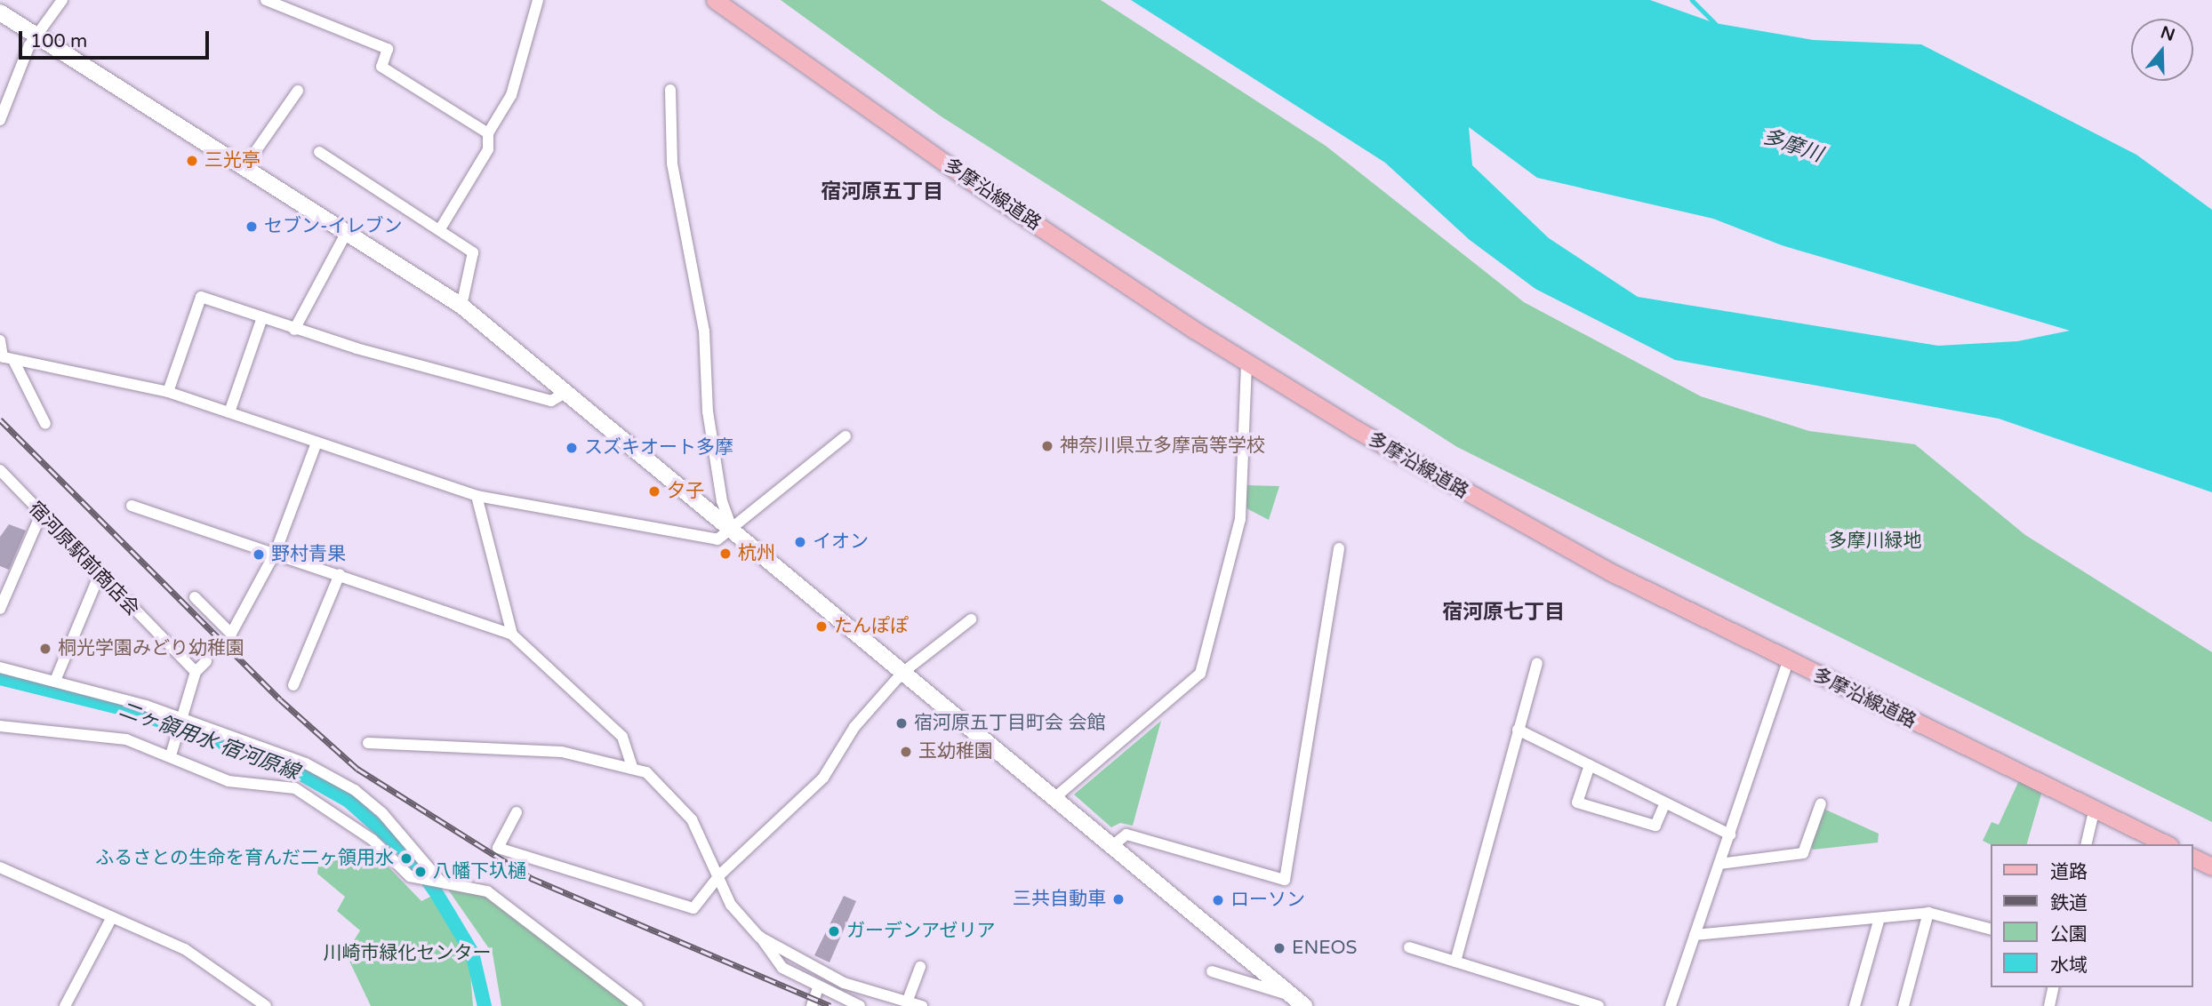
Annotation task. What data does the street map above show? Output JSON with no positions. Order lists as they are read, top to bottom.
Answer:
{
  "streets": {
    "main road": ["多摩沿線道路"],
    "street": ["宿河原駅前商店会"]
  },
  "districts": ["宿河原五丁目", "宿河原七丁目"],
  "water": ["多摩川", "二ヶ領用水 宿河原線"],
  "parks": ["多摩川緑地", "川崎市緑化センター"],
  "places": [
    "三光亭",
    "セブン-イレブン",
    "神奈川県立多摩高等学校",
    "スズキオート多摩",
    "夕子",
    "イオン",
    "杭州",
    "野村青果",
    "たんぽぽ",
    "桐光学園みどり幼稚園",
    "宿河原五丁目町会 会館",
    "玉幼稚園",
    "ふるさとの生命を育んだ二ヶ領用水",
    "八幡下圦樋",
    "三共自動車",
    "ローソン",
    "ガーデンアゼリア",
    "ENEOS"
  ],
  "legend": [
    "道路",
    "鉄道",
    "公園",
    "水域"
  ],
  "scale_bar": "100 m",
  "north": "top"
}
